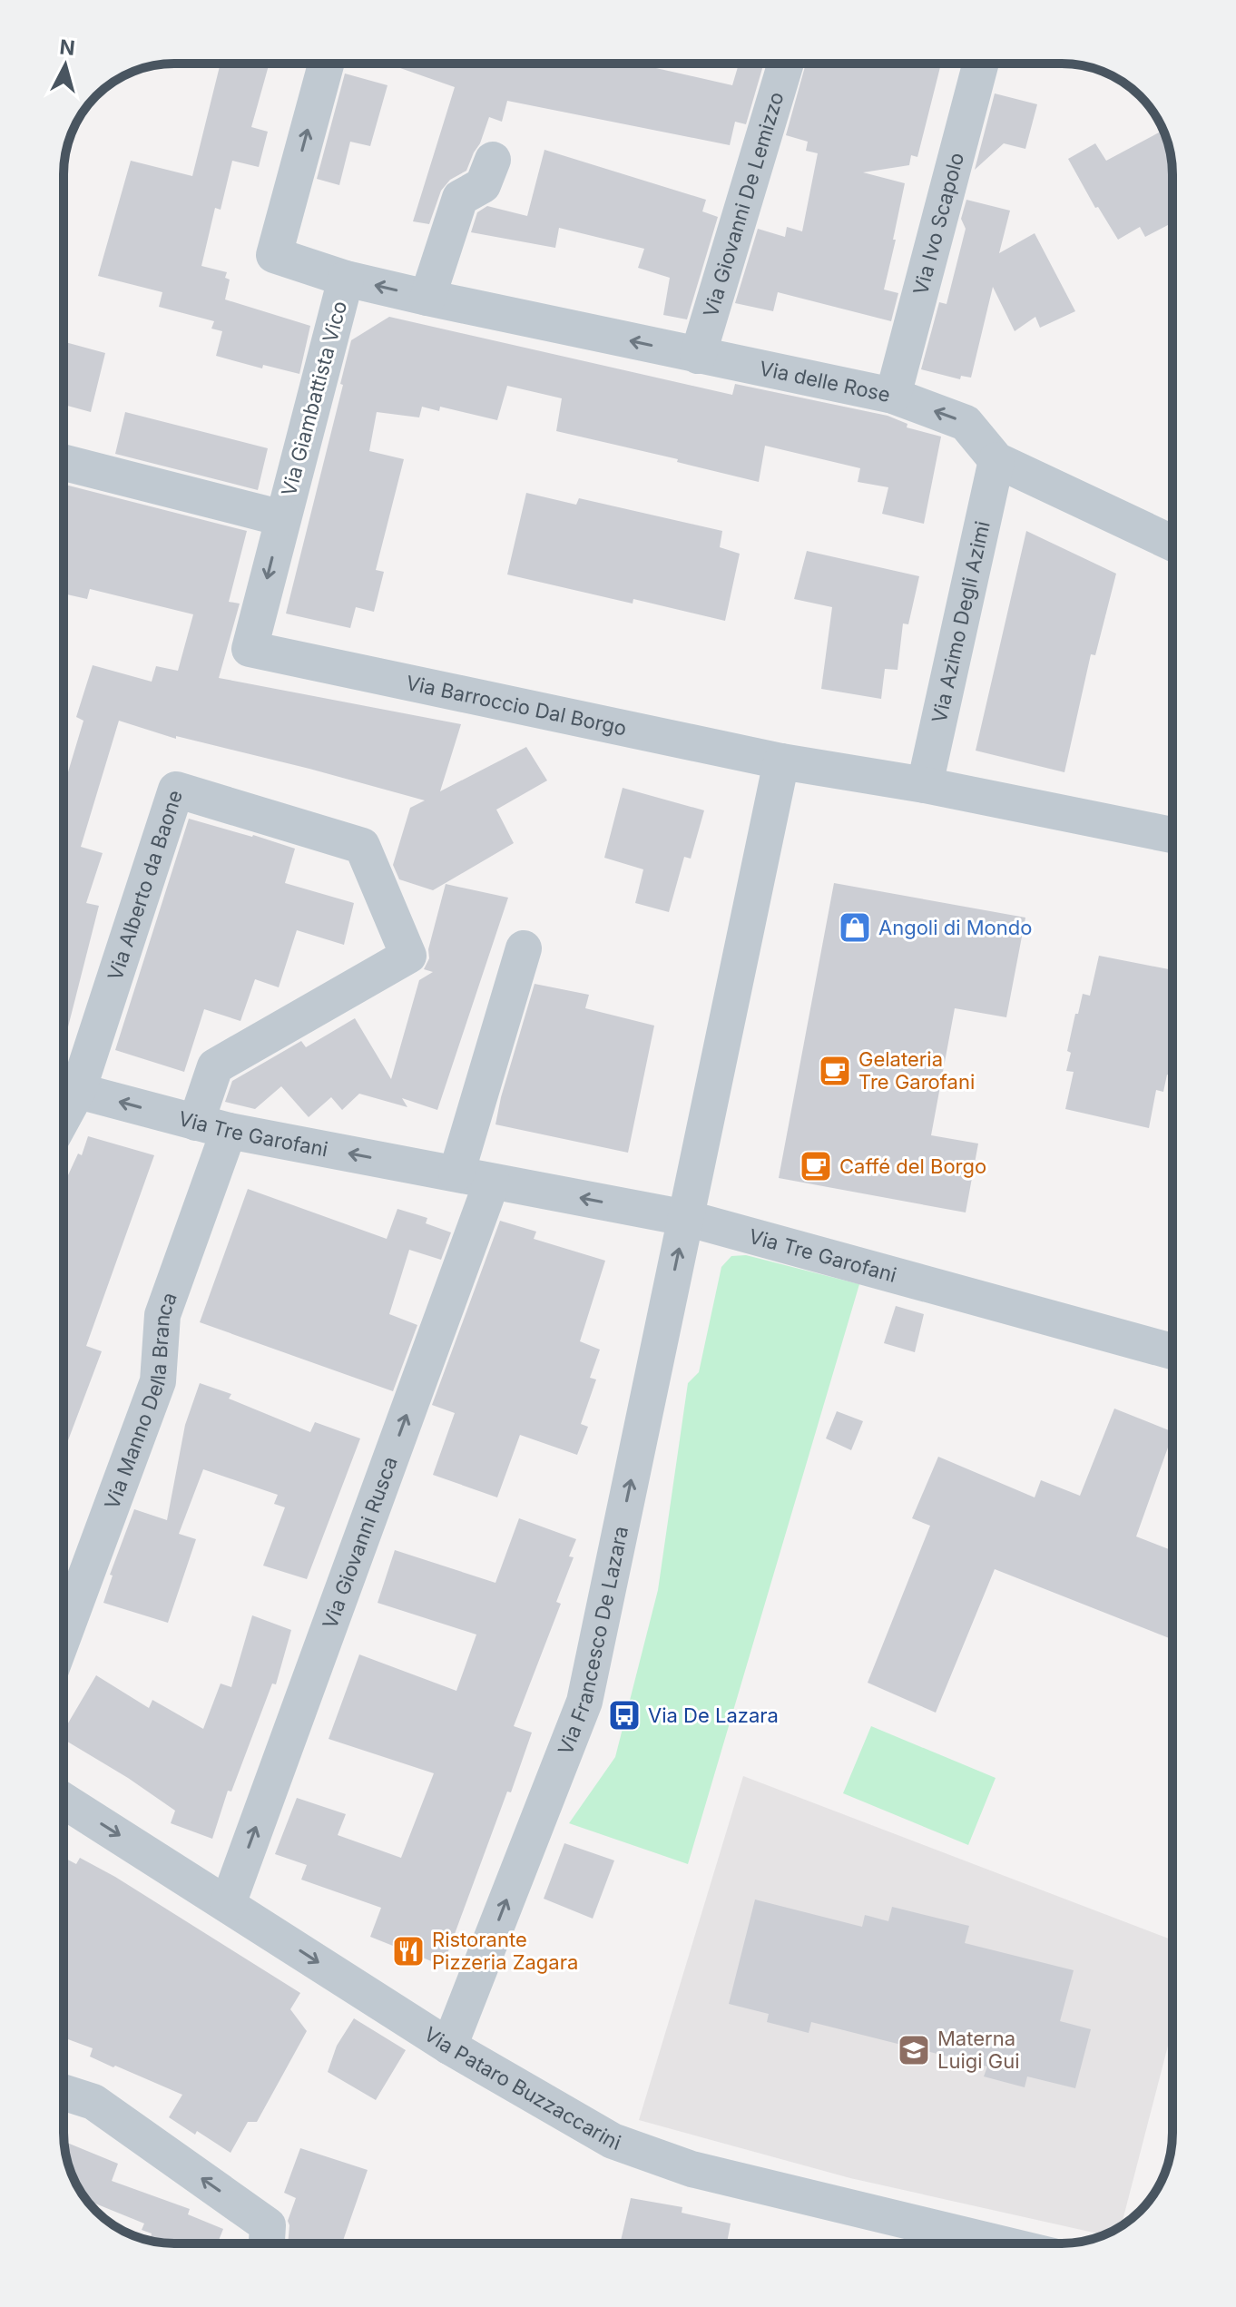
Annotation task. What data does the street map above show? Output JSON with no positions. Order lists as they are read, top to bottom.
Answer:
{
  "streets": {
    "street": [
      "Via Giovanni De Lemizzo",
      "Via Ivo Scapolo",
      "Via delle Rose",
      "Via Giambattista Vico",
      "Via Azimo Degli Azimi",
      "Via Barroccio Dal Borgo",
      "Via Alberto da Baone",
      "Via Tre Garofani",
      "Via Manno Della Branca",
      "Via Giovanni Rusca",
      "Via Francesco De Lazara",
      "Via Pataro Buzzaccarini"
    ]
  },
  "crossings": [
    ["Via Giovanni De Lemizzo", "Via delle Rose"],
    ["Via Ivo Scapolo", "Via delle Rose"],
    ["Via delle Rose", "Via Giambattista Vico"],
    ["Via delle Rose", "Via Azimo Degli Azimi"],
    ["Via Giambattista Vico", "Via Barroccio Dal Borgo"],
    ["Via Azimo Degli Azimi", "Via Barroccio Dal Borgo"],
    ["Via Alberto da Baone", "Via Tre Garofani"],
    ["Via Alberto da Baone", "Via Manno Della Branca"],
    ["Via Tre Garofani", "Via Manno Della Branca"],
    ["Via Tre Garofani", "Via Giovanni Rusca"],
    ["Via Tre Garofani", "Via Francesco De Lazara"],
    ["Via Giovanni Rusca", "Via Pataro Buzzaccarini"],
    ["Via Francesco De Lazara", "Via Pataro Buzzaccarini"]
  ],
  "one_way": ["Via Tre Garofani", "Via Giovanni Rusca", "Via Francesco De Lazara"],
  "places": {
    "shop": ["Angoli di Mondo"],
    "cafe": ["Gelateria Tre Garofani", "Caffé del Borgo"],
    "bus stop": ["Via De Lazara"],
    "restaurant": ["Ristorante Pizzeria Zagara"],
    "school or university": ["Materna Luigi Gui"]
  },
  "north": "top"
}
